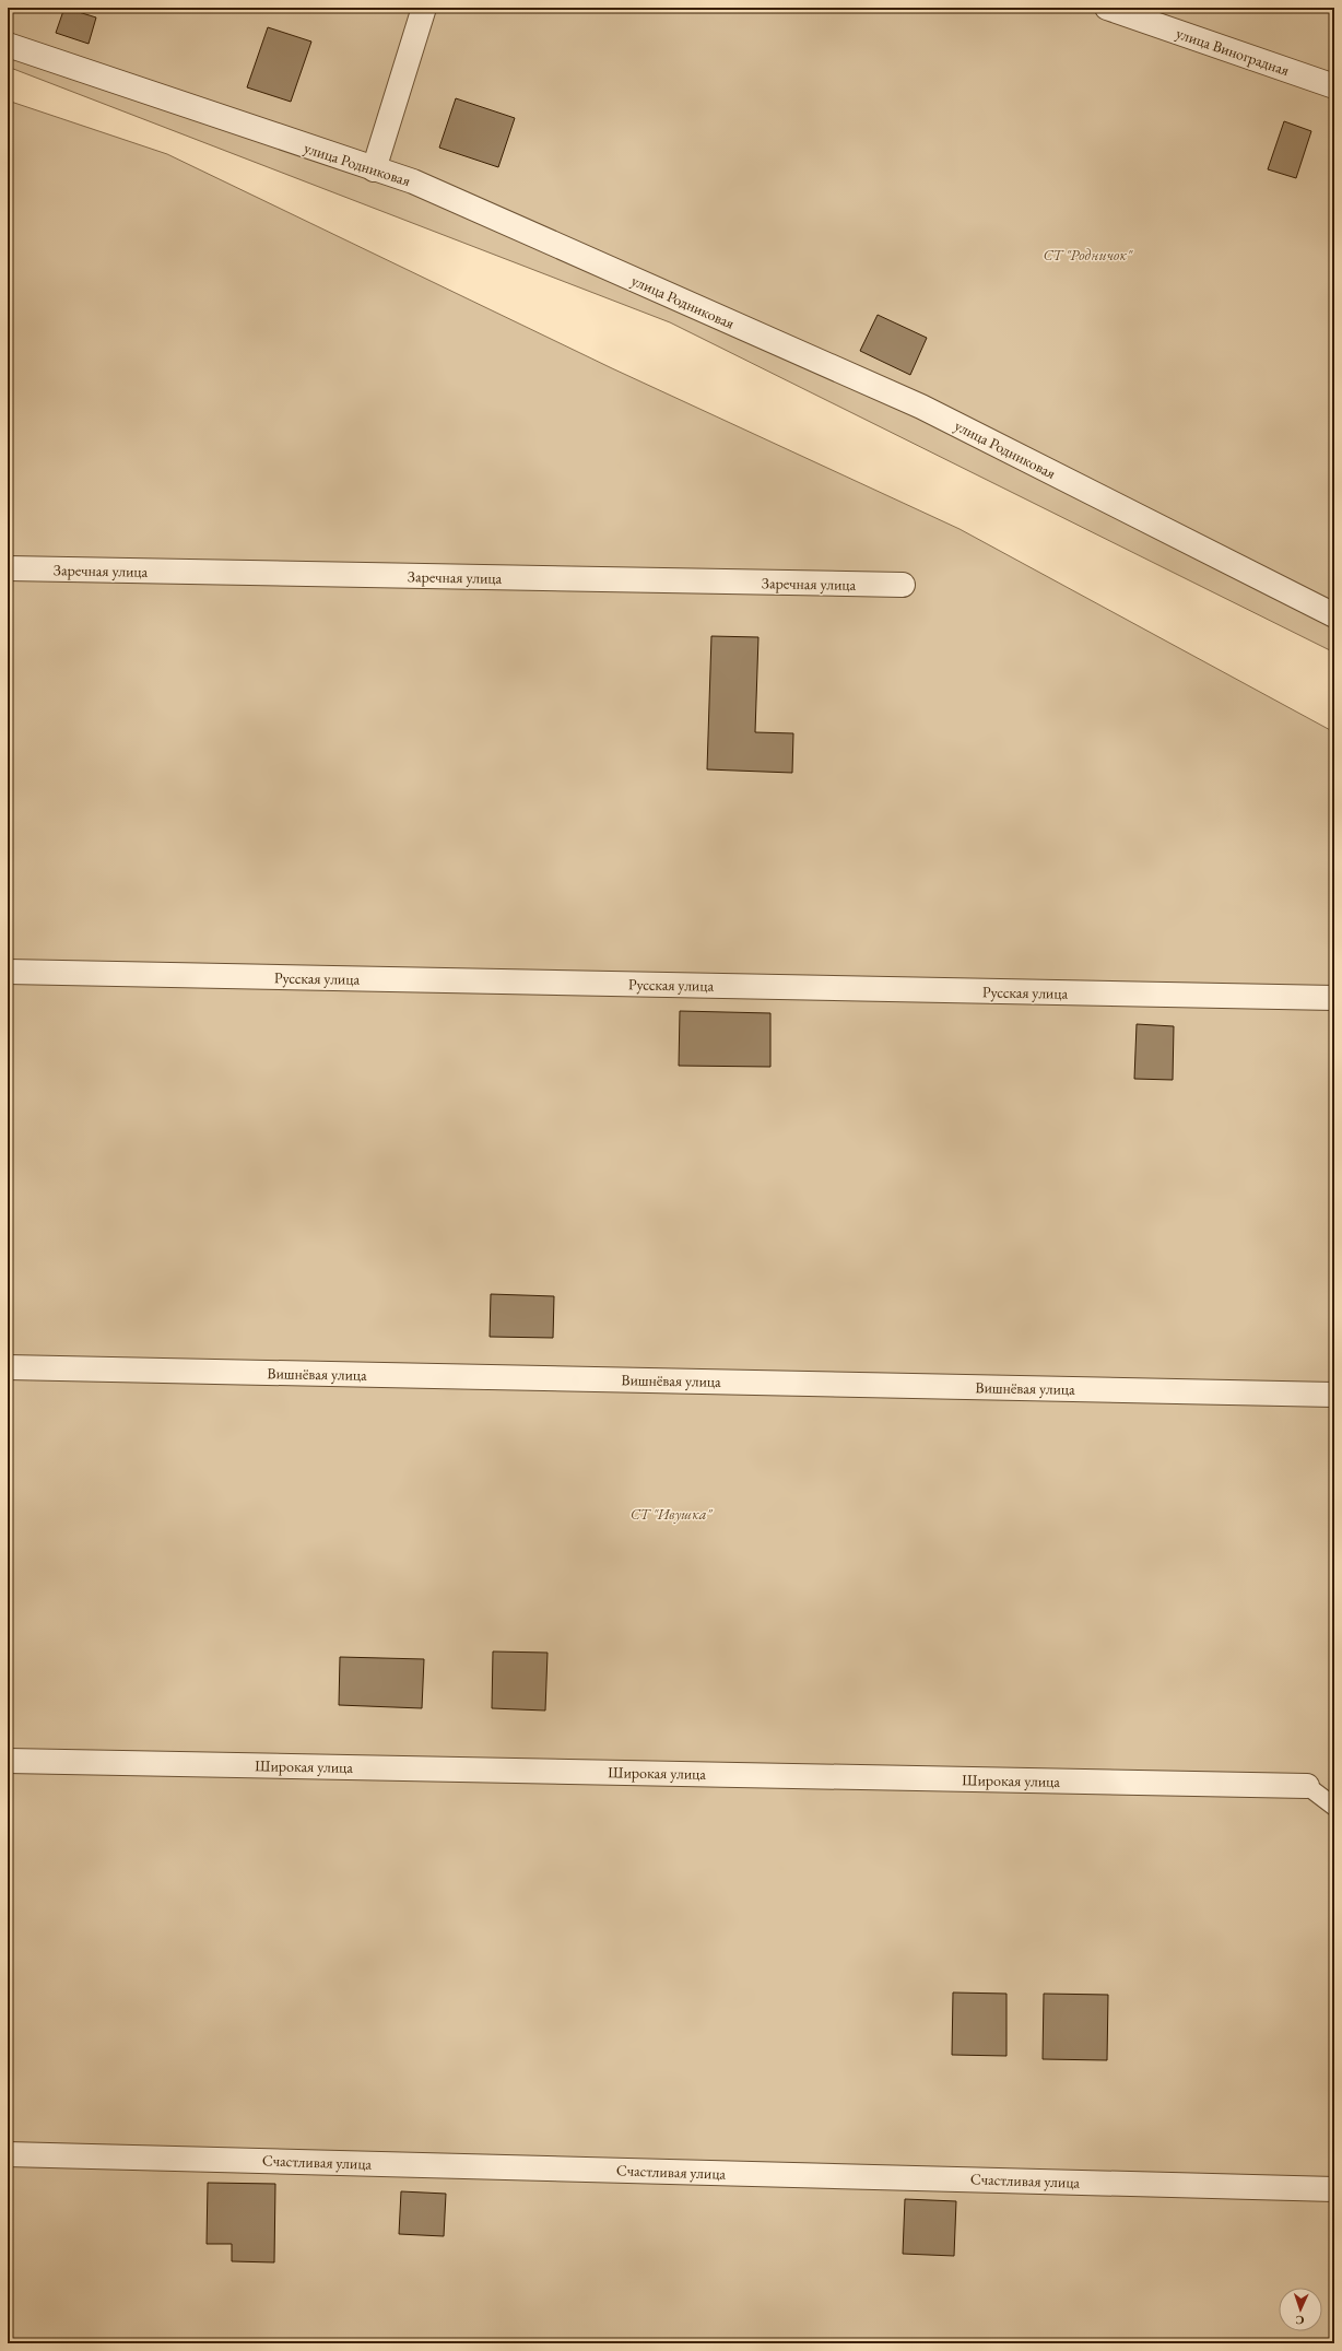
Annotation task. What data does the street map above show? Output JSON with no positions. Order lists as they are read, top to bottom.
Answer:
{
  "streets": {
    "street": [
      "улица Виноградная",
      "улица Родниковая",
      "Заречная улица",
      "Русская улица",
      "Вишнёвая улица",
      "Широкая улица",
      "Счастливая улица"
    ]
  },
  "parks": ["СТ \"Родничок\"", "СТ \"Ивушка\""],
  "north": "bottom"
}
